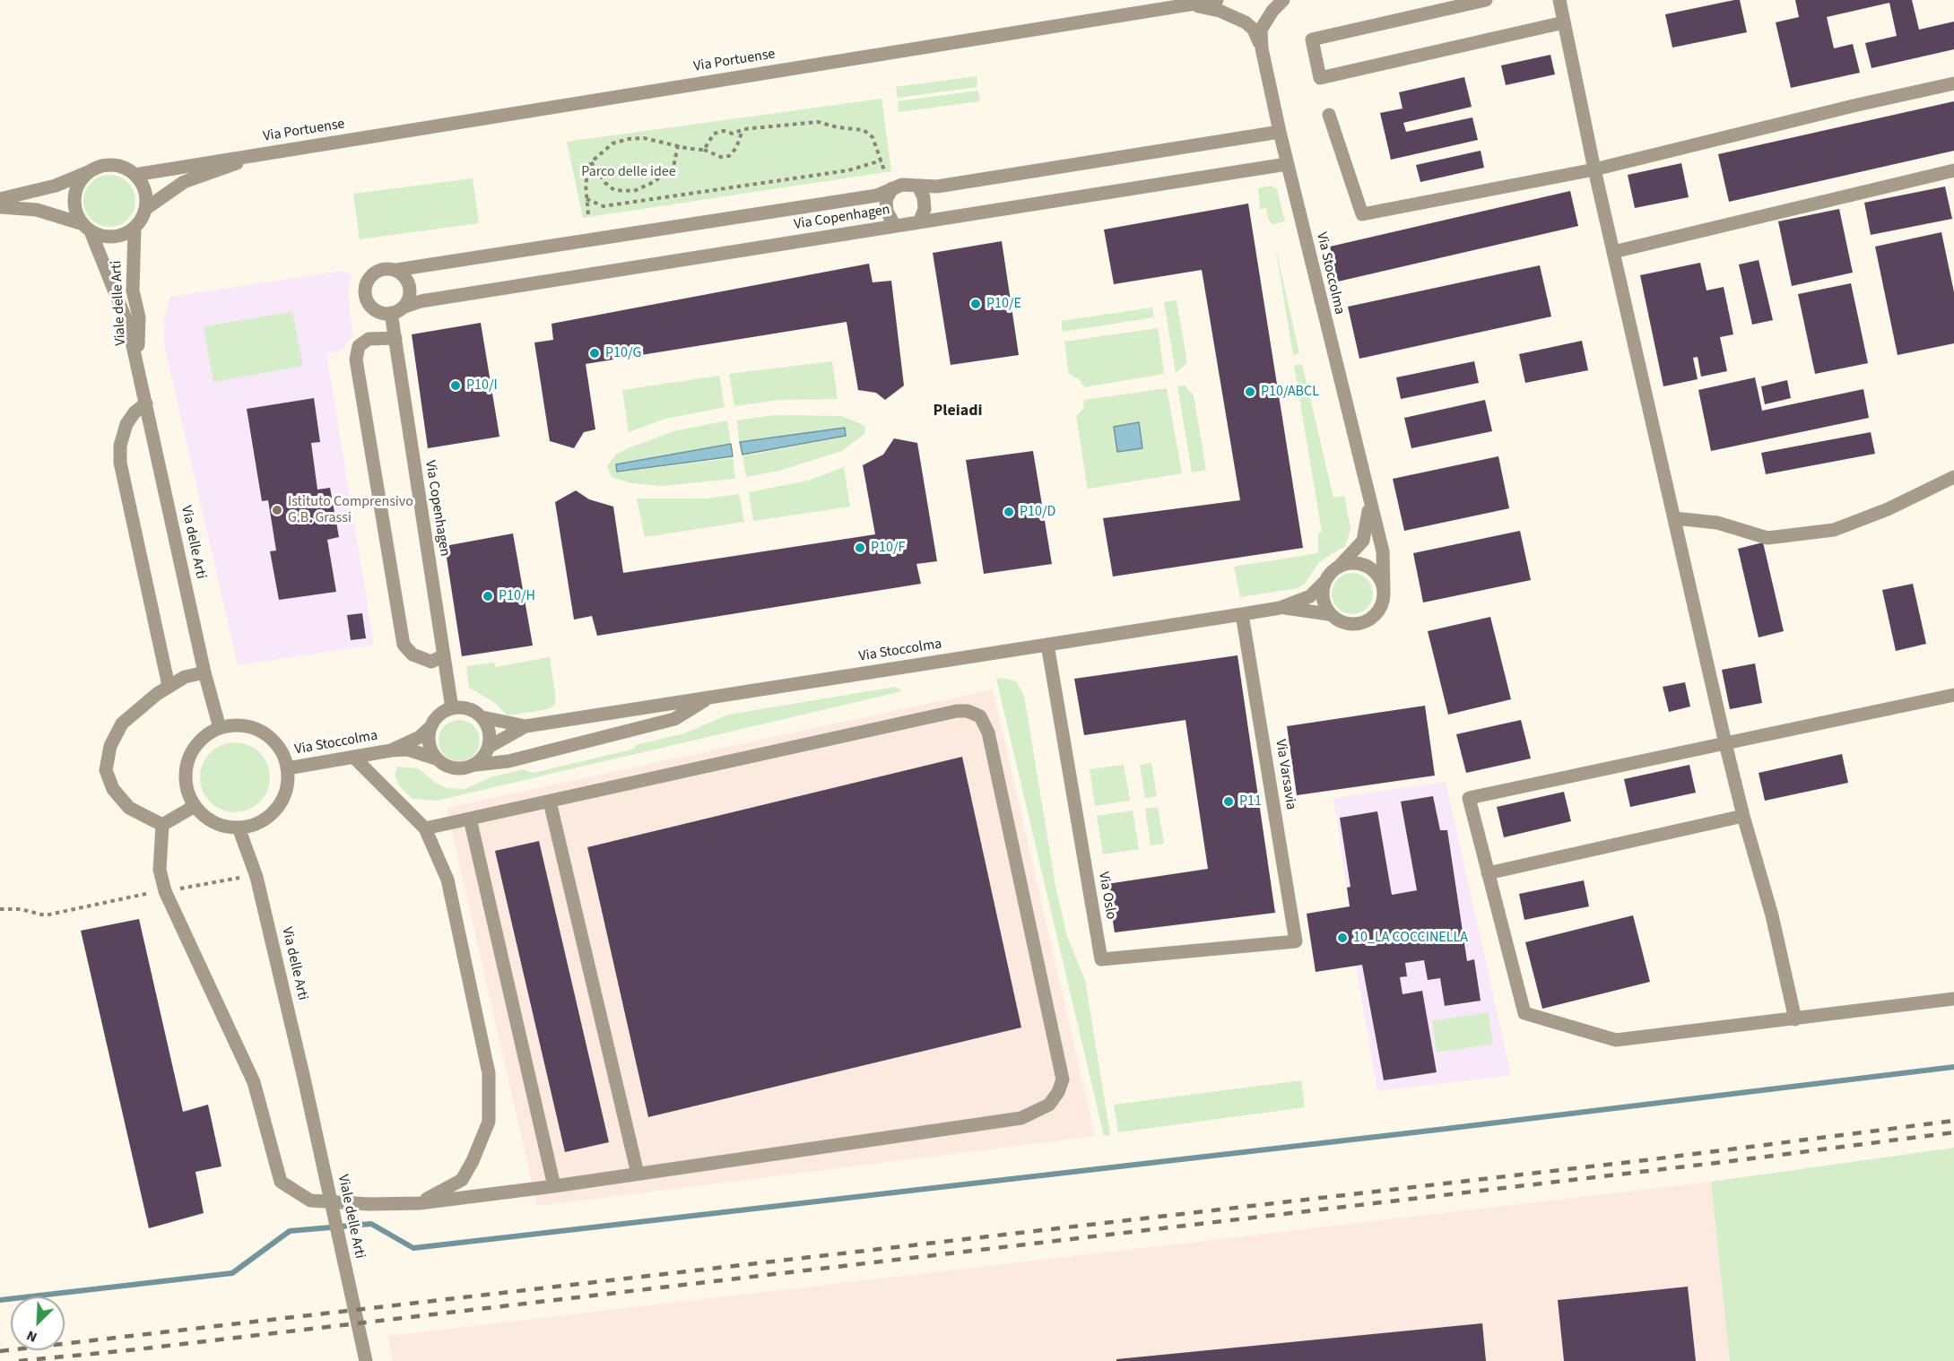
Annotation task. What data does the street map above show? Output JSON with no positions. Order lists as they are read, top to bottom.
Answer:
{
  "streets": {
    "street": [
      "Via Portuense",
      "Via Copenhagen",
      "Via Stoccolma",
      "Viale delle Arti",
      "Via delle Arti",
      "Via Varsavia",
      "Via Oslo"
    ]
  },
  "crossings": [
    ["Via Portuense", "Via Stoccolma"],
    ["Via Portuense", "Viale delle Arti"],
    ["Via Copenhagen", "Via Stoccolma"],
    ["Via Stoccolma", "Via delle Arti"],
    ["Via Stoccolma", "Via Varsavia"],
    ["Via Stoccolma", "Via Oslo"],
    ["Viale delle Arti", "Via delle Arti"],
    ["Via Varsavia", "Via Oslo"]
  ],
  "districts": ["Pleiadi"],
  "parks": ["Parco delle idee"],
  "places": [
    "P10/E",
    "P10/G",
    "P10/I",
    "P10/ABCL",
    "Istituto Comprensivo G.B. Grassi",
    "P10/D",
    "P10/F",
    "P10/H",
    "P11",
    "10_LA COCCINELLA"
  ],
  "north": "bottom left"
}
